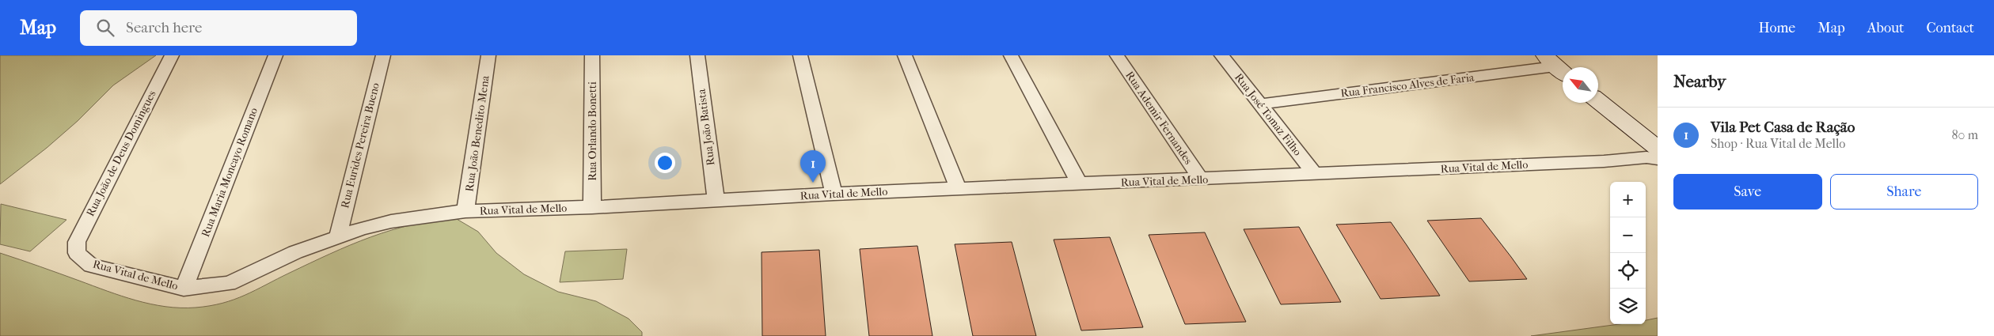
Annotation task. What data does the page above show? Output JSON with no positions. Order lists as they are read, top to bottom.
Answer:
{
  "streets": {
    "street": [
      "Rua Francisco Alves de Faria",
      "Rua José Tomaz Filho",
      "Rua Ademir Fernandes",
      "Rua João Batista",
      "Rua Orlando Bonetti",
      "Rua João Benedito Mena",
      "Rua Eurides Pereira Bueno",
      "Rua João de Deus Domingues",
      "Rua Vital de Mello",
      "Rua Maria Moncayo Romano"
    ]
  },
  "crossings": [
    ["Rua Francisco Alves de Faria", "Rua José Tomaz Filho"],
    ["Rua José Tomaz Filho", "Rua Vital de Mello"],
    ["Rua Ademir Fernandes", "Rua Vital de Mello"],
    ["Rua João Batista", "Rua Vital de Mello"],
    ["Rua Orlando Bonetti", "Rua Vital de Mello"],
    ["Rua João Benedito Mena", "Rua Vital de Mello"],
    ["Rua Eurides Pereira Bueno", "Rua Vital de Mello"],
    ["Rua João de Deus Domingues", "Rua Vital de Mello"],
    ["Rua Vital de Mello", "Rua Maria Moncayo Romano"]
  ],
  "north": "top left",
  "page": {
    "header": "Map",
    "search": "Search here",
    "nav": [
      "Home",
      "Map",
      "About",
      "Contact"
    ],
    "heading": "Nearby",
    "list": [
      {
        "mark": "1",
        "name": "Vila Pet Casa de Ração",
        "note": "Shop · Rua Vital de Mello",
        "value": "80 m"
      }
    ],
    "pins": "1",
    "buttons": ["Save", "Share"],
    "map_buttons": ["+", "−"]
  }
}
